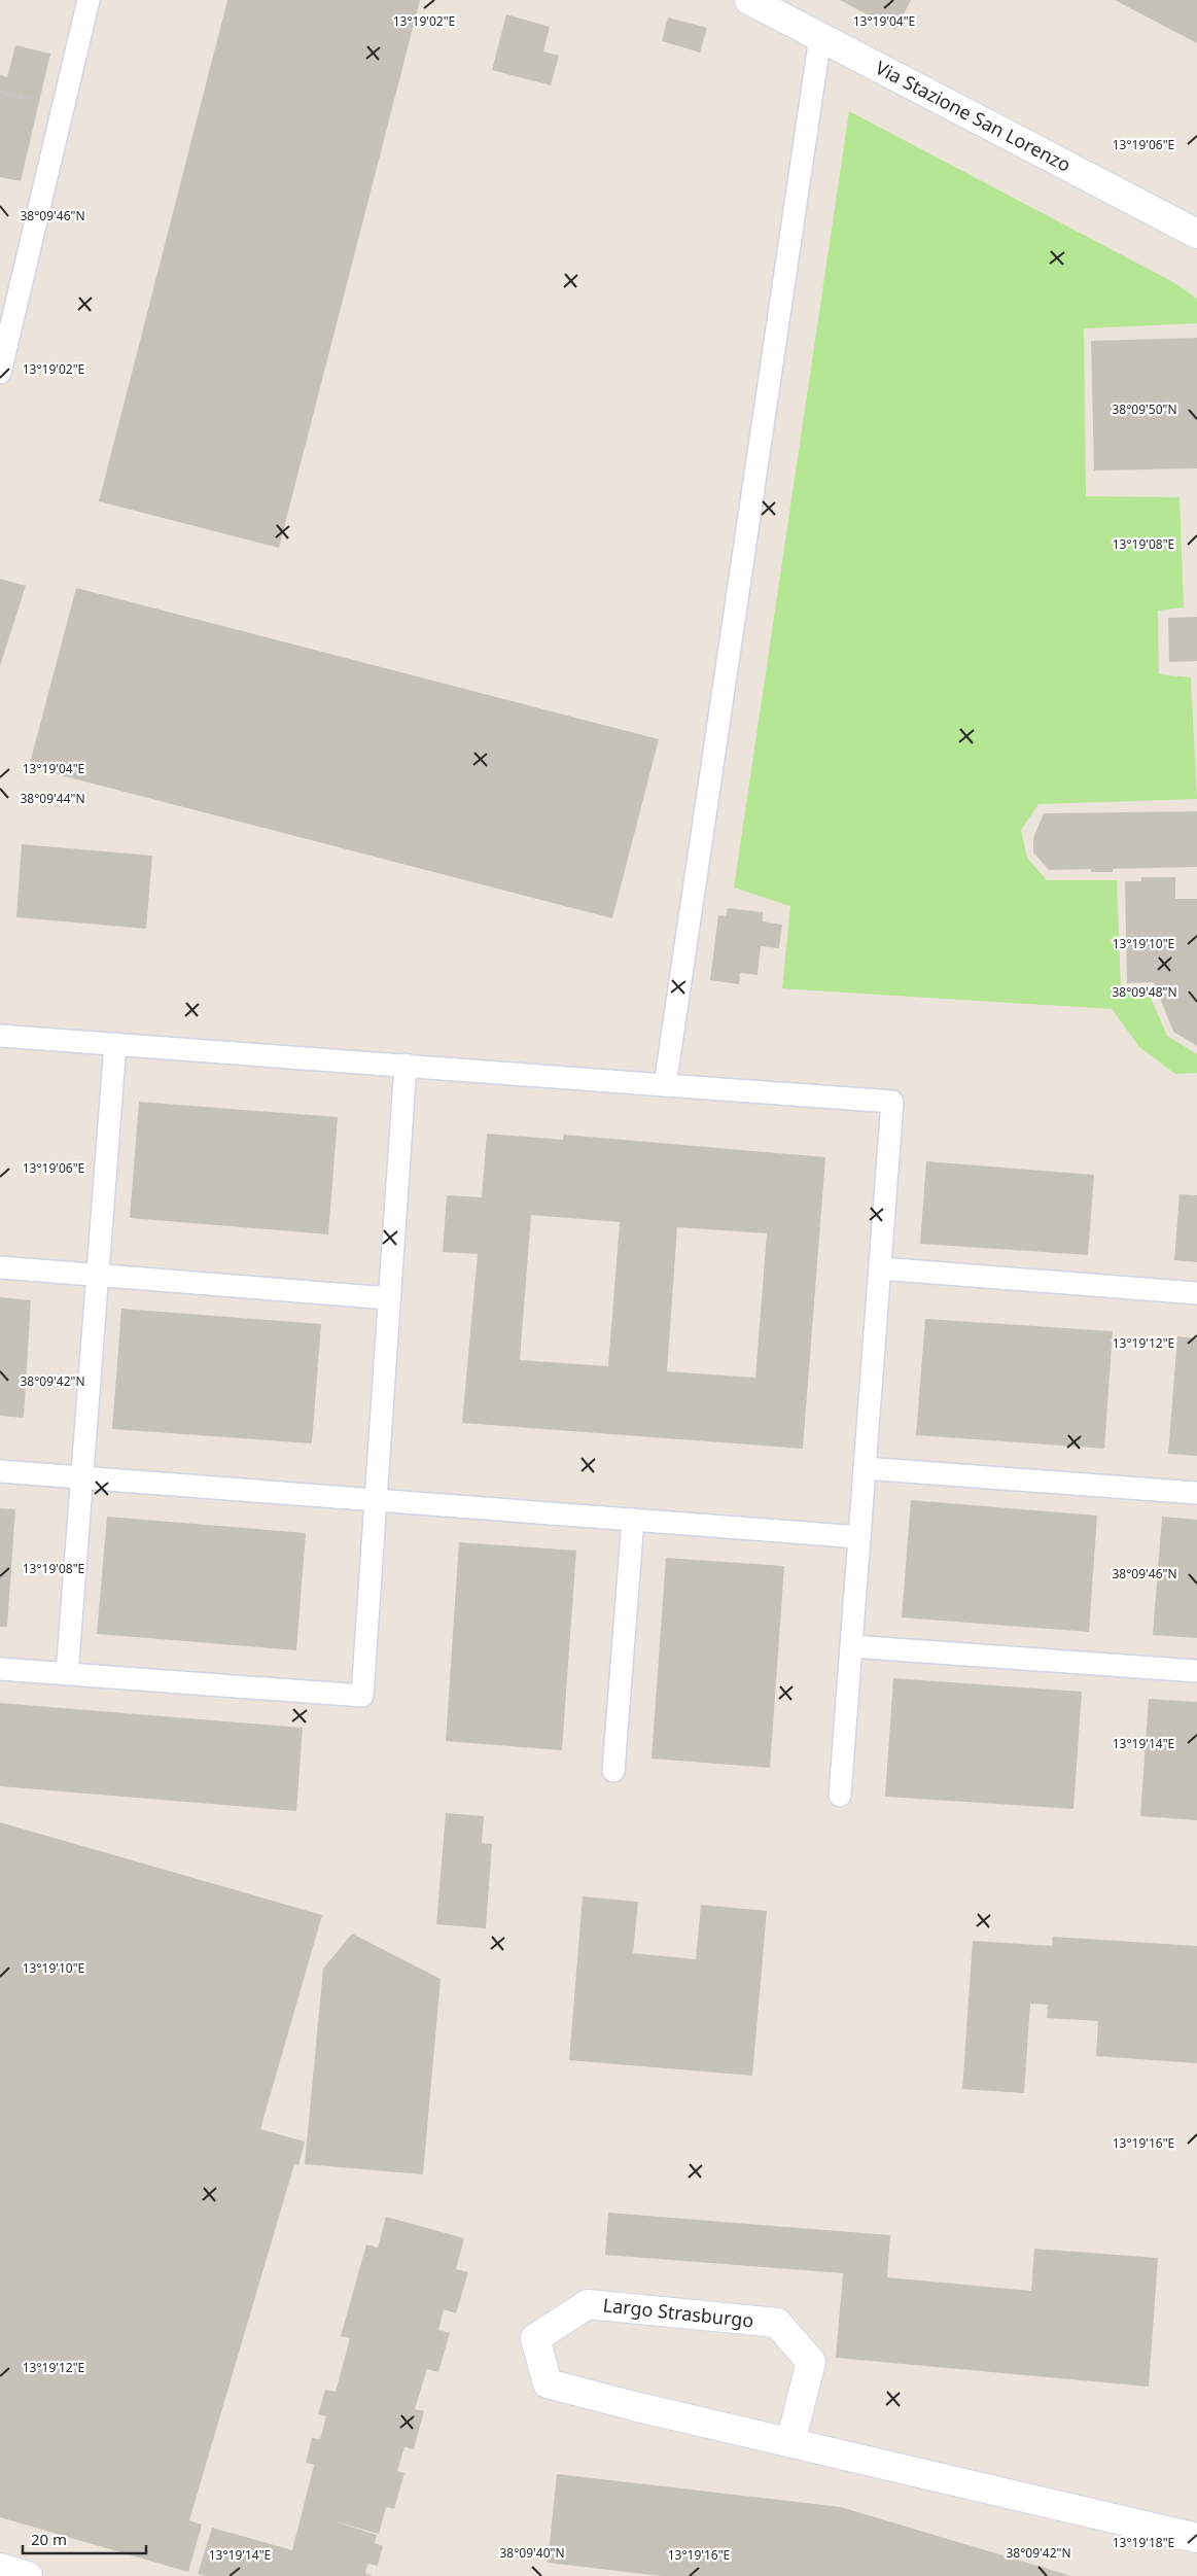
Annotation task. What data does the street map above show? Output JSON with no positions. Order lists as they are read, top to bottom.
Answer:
{
  "streets": {
    "street": ["Via Stazione San Lorenzo", "Largo Strasburgo"]
  },
  "scale_bar": "20 m",
  "coordinates": [
    "13°19'02\"E",
    "13°19'04\"E",
    "13°19'06\"E",
    "38°09'46\"N",
    "38°09'50\"N",
    "13°19'08\"E",
    "38°09'44\"N",
    "13°19'10\"E",
    "38°09'48\"N",
    "13°19'12\"E",
    "38°09'42\"N",
    "13°19'14\"E",
    "13°19'16\"E",
    "13°19'18\"E",
    "38°09'40\"N"
  ]
}
